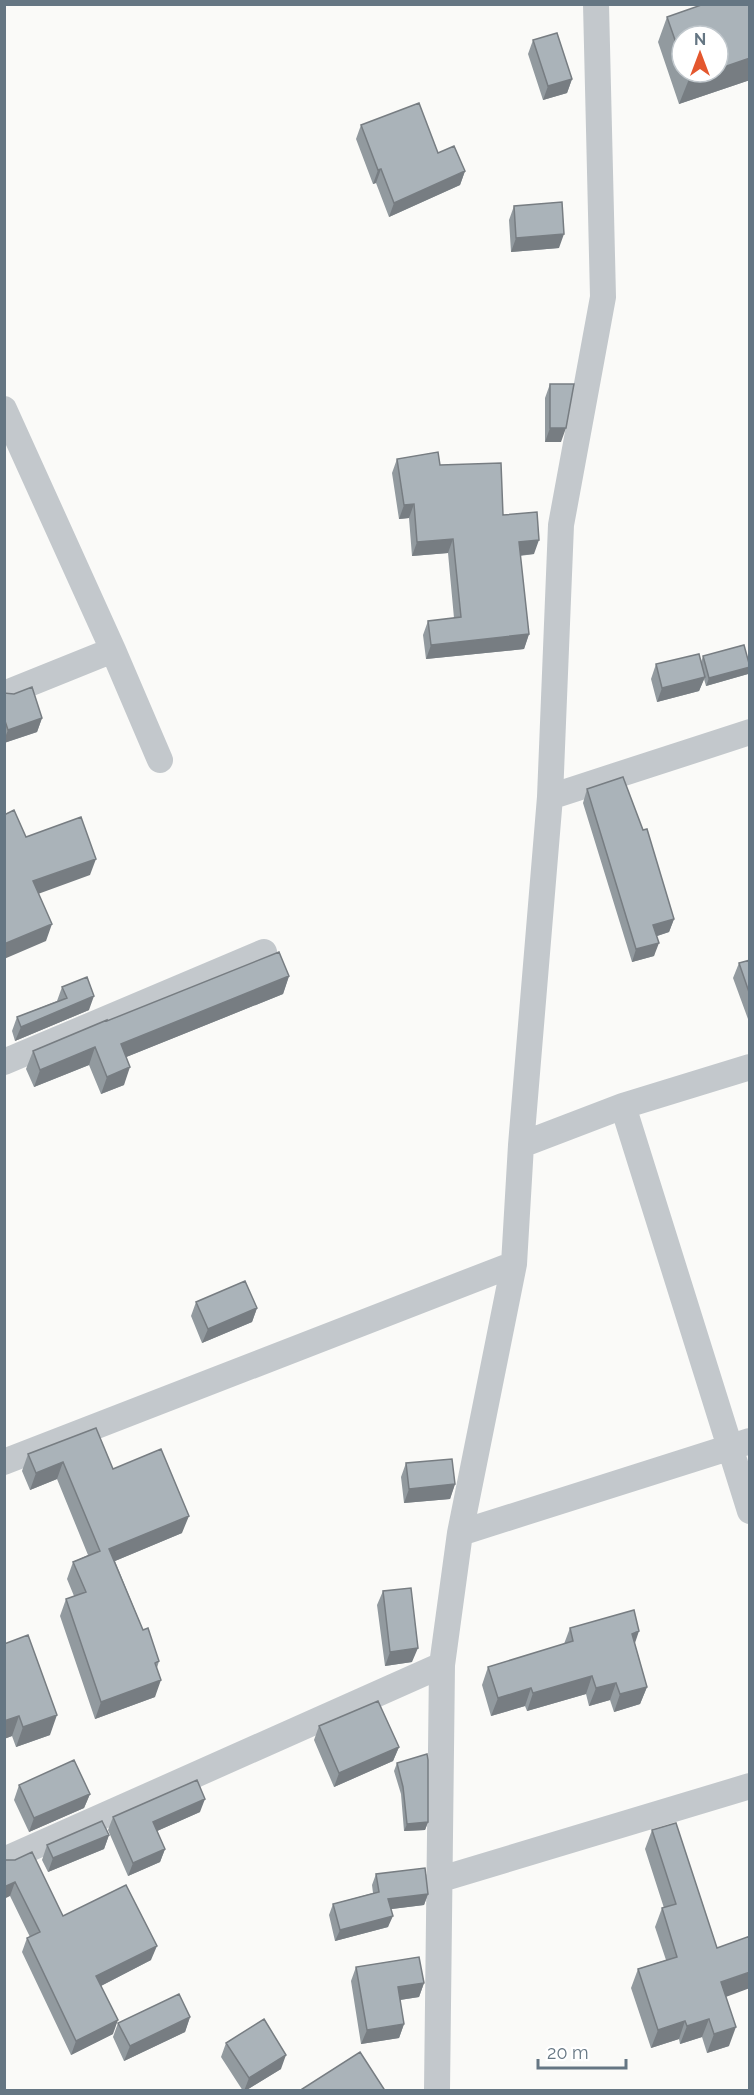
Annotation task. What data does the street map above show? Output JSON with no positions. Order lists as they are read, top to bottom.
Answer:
{
  "scale_bar": "20 m",
  "north": "top"
}
